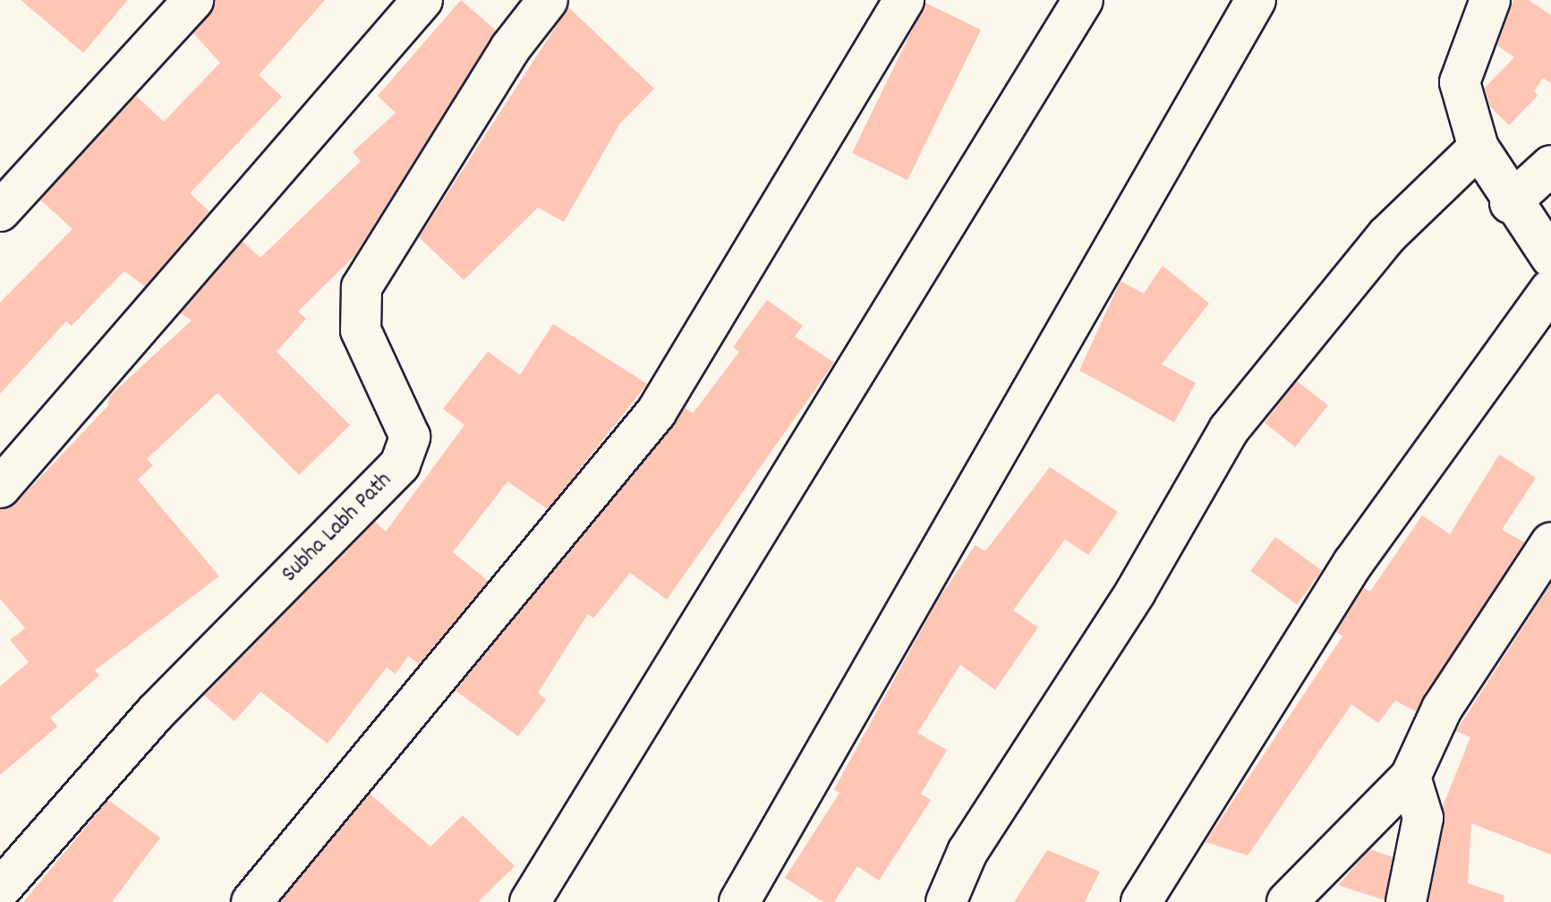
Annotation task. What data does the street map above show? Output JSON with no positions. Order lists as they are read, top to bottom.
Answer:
{
  "streets": {
    "street": ["Subha Labh Path"]
  }
}
